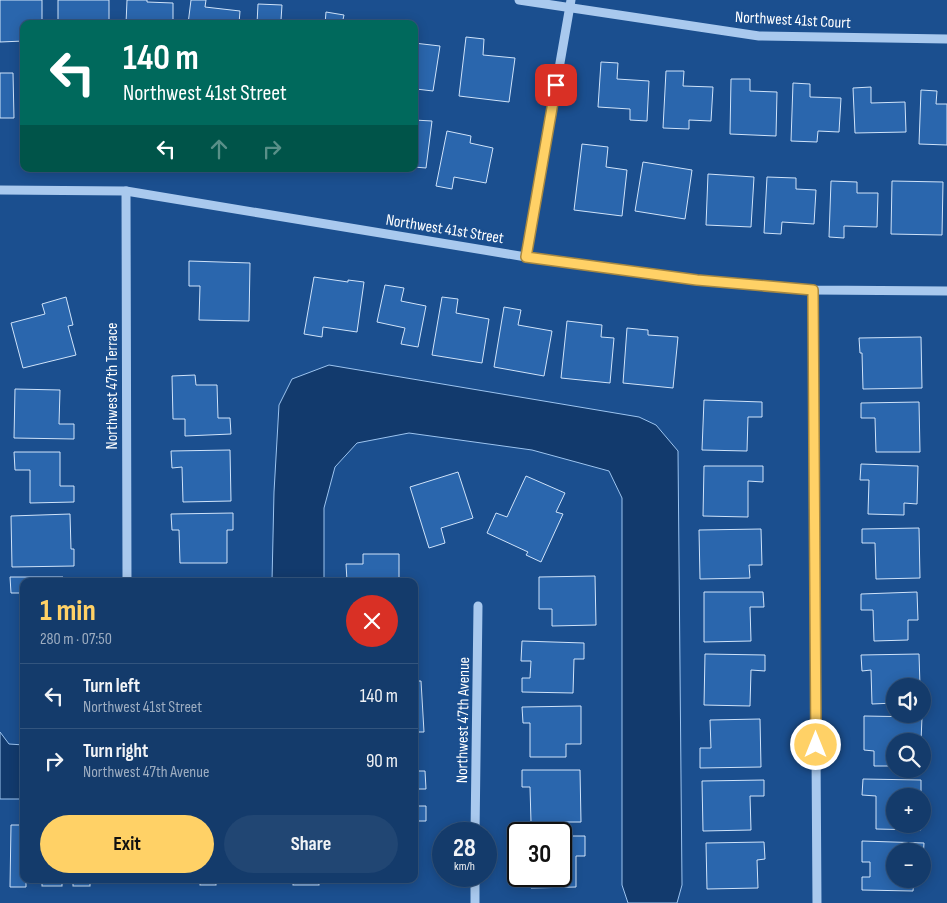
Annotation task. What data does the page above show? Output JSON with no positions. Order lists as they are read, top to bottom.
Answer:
{
  "streets": {
    "street": [
      "Northwest 41st Court",
      "Northwest 41st Street",
      "Northwest 47th Terrace",
      "Northwest 47th Avenue"
    ]
  },
  "crossings": [
    ["Northwest 41st Street", "Northwest 47th Terrace"]
  ],
  "page": {
    "turn": ["140 m", "Northwest 41st Street"],
    "heading": ["1 min", "280 m · 07:50"],
    "list": [
      {
        "name": "Turn left",
        "note": "Northwest 41st Street",
        "value": "140 m"
      },
      {
        "name": "Turn right",
        "note": "Northwest 47th Avenue",
        "value": "90 m"
      }
    ],
    "map_buttons": ["+", "−"],
    "buttons": ["Exit", "Share"],
    "speed": "28 km/h",
    "limit": "30"
  }
}
